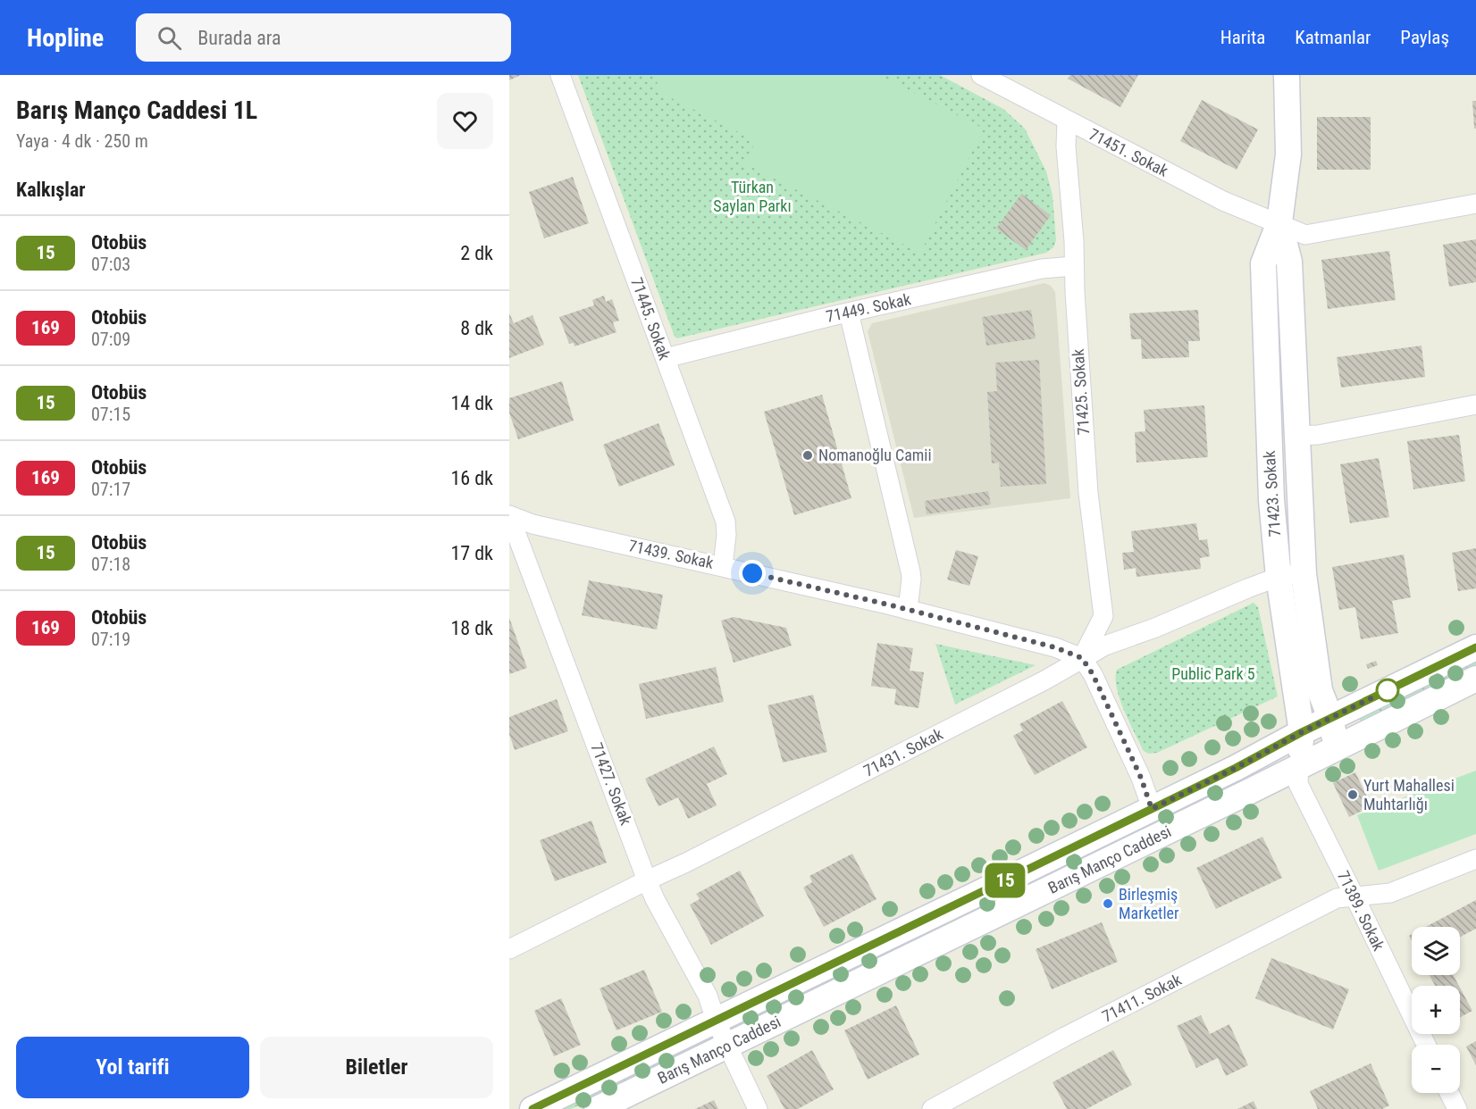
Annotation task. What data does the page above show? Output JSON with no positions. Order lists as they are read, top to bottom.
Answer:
{
  "streets": {
    "main road": ["71423. Sokak", "Barış Manço Caddesi"],
    "street": [
      "71451. Sokak",
      "71449. Sokak",
      "71445. Sokak",
      "71425. Sokak",
      "71439. Sokak",
      "71431. Sokak",
      "71427. Sokak",
      "71389. Sokak",
      "71411. Sokak"
    ]
  },
  "crossings": [
    ["71451. Sokak", "71425. Sokak"],
    ["71451. Sokak", "71423. Sokak"],
    ["71449. Sokak", "71445. Sokak"],
    ["71449. Sokak", "71425. Sokak"],
    ["71445. Sokak", "71439. Sokak"],
    ["71425. Sokak", "71439. Sokak"],
    ["71425. Sokak", "71431. Sokak"],
    ["71423. Sokak", "71431. Sokak"],
    ["71423. Sokak", "Barış Manço Caddesi"],
    ["71439. Sokak", "71431. Sokak"],
    ["71439. Sokak", "71427. Sokak"],
    ["71431. Sokak", "71427. Sokak"],
    ["71427. Sokak", "Barış Manço Caddesi"],
    ["Barış Manço Caddesi", "71389. Sokak"],
    ["71389. Sokak", "71411. Sokak"]
  ],
  "parks": ["Türkan Saylan Parkı", "Public Park 5"],
  "places": ["Nomanoğlu Camii", "Yurt Mahallesi Muhtarlığı", "Birleşmiş Marketler"],
  "lines": ["bus line 15"],
  "page": {
    "header": "Hopline",
    "search": "Burada ara",
    "nav": ["Harita", "Katmanlar", "Paylaş"],
    "heading": [
      ["Barış Manço Caddesi 1L", "Yaya · 4 dk · 250 m"],
      "Kalkışlar"
    ],
    "on_map": "15",
    "list": [
      {
        "mark": "15",
        "name": "Otobüs",
        "note": "07:03",
        "value": "2 dk"
      },
      {
        "mark": "169",
        "name": "Otobüs",
        "note": "07:09",
        "value": "8 dk"
      },
      {
        "mark": "15",
        "name": "Otobüs",
        "note": "07:15",
        "value": "14 dk"
      },
      {
        "mark": "169",
        "name": "Otobüs",
        "note": "07:17",
        "value": "16 dk"
      },
      {
        "mark": "15",
        "name": "Otobüs",
        "note": "07:18",
        "value": "17 dk"
      },
      {
        "mark": "169",
        "name": "Otobüs",
        "note": "07:19",
        "value": "18 dk"
      }
    ],
    "map_buttons": ["+", "−"],
    "buttons": ["Yol tarifi", "Biletler"]
  }
}
